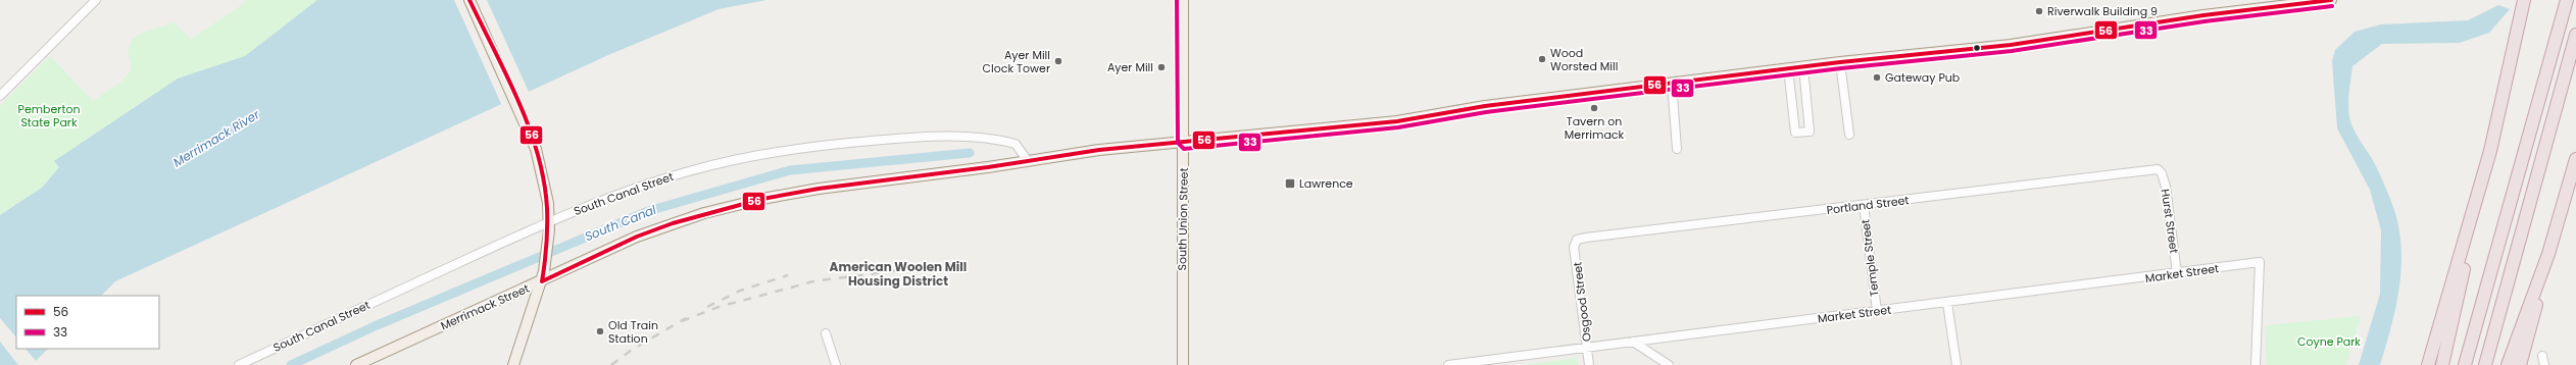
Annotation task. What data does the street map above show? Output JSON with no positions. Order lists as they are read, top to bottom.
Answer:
{
  "streets": {
    "main road": ["South Union Street", "Merrimack Street"],
    "street": [
      "South Canal Street",
      "Portland Street",
      "Hurst Street",
      "Temple Street",
      "Market Street",
      "Osgood Street"
    ]
  },
  "crossings": [
    ["South Canal Street", "Merrimack Street"],
    ["Portland Street", "Hurst Street"],
    ["Portland Street", "Temple Street"],
    ["Portland Street", "Osgood Street"],
    ["South Union Street", "Merrimack Street"],
    ["Hurst Street", "Market Street"],
    ["Temple Street", "Market Street"],
    ["Market Street", "Osgood Street"]
  ],
  "districts": ["American Woolen Mill Housing District"],
  "water": ["Merrimack River", "South Canal"],
  "parks": ["Pemberton State Park", "Coyne Park"],
  "places": {
    "other": [
      "Riverwalk Building 9",
      "Wood Worsted Mill",
      "Ayer Mill Clock Tower",
      "Ayer Mill",
      "Gateway Pub",
      "Tavern on Merrimack",
      "Old Train Station"
    ],
    "transit": ["Lawrence"]
  },
  "lines": ["transit line 56", "transit line 33"],
  "legend": ["56", "33"]
}
